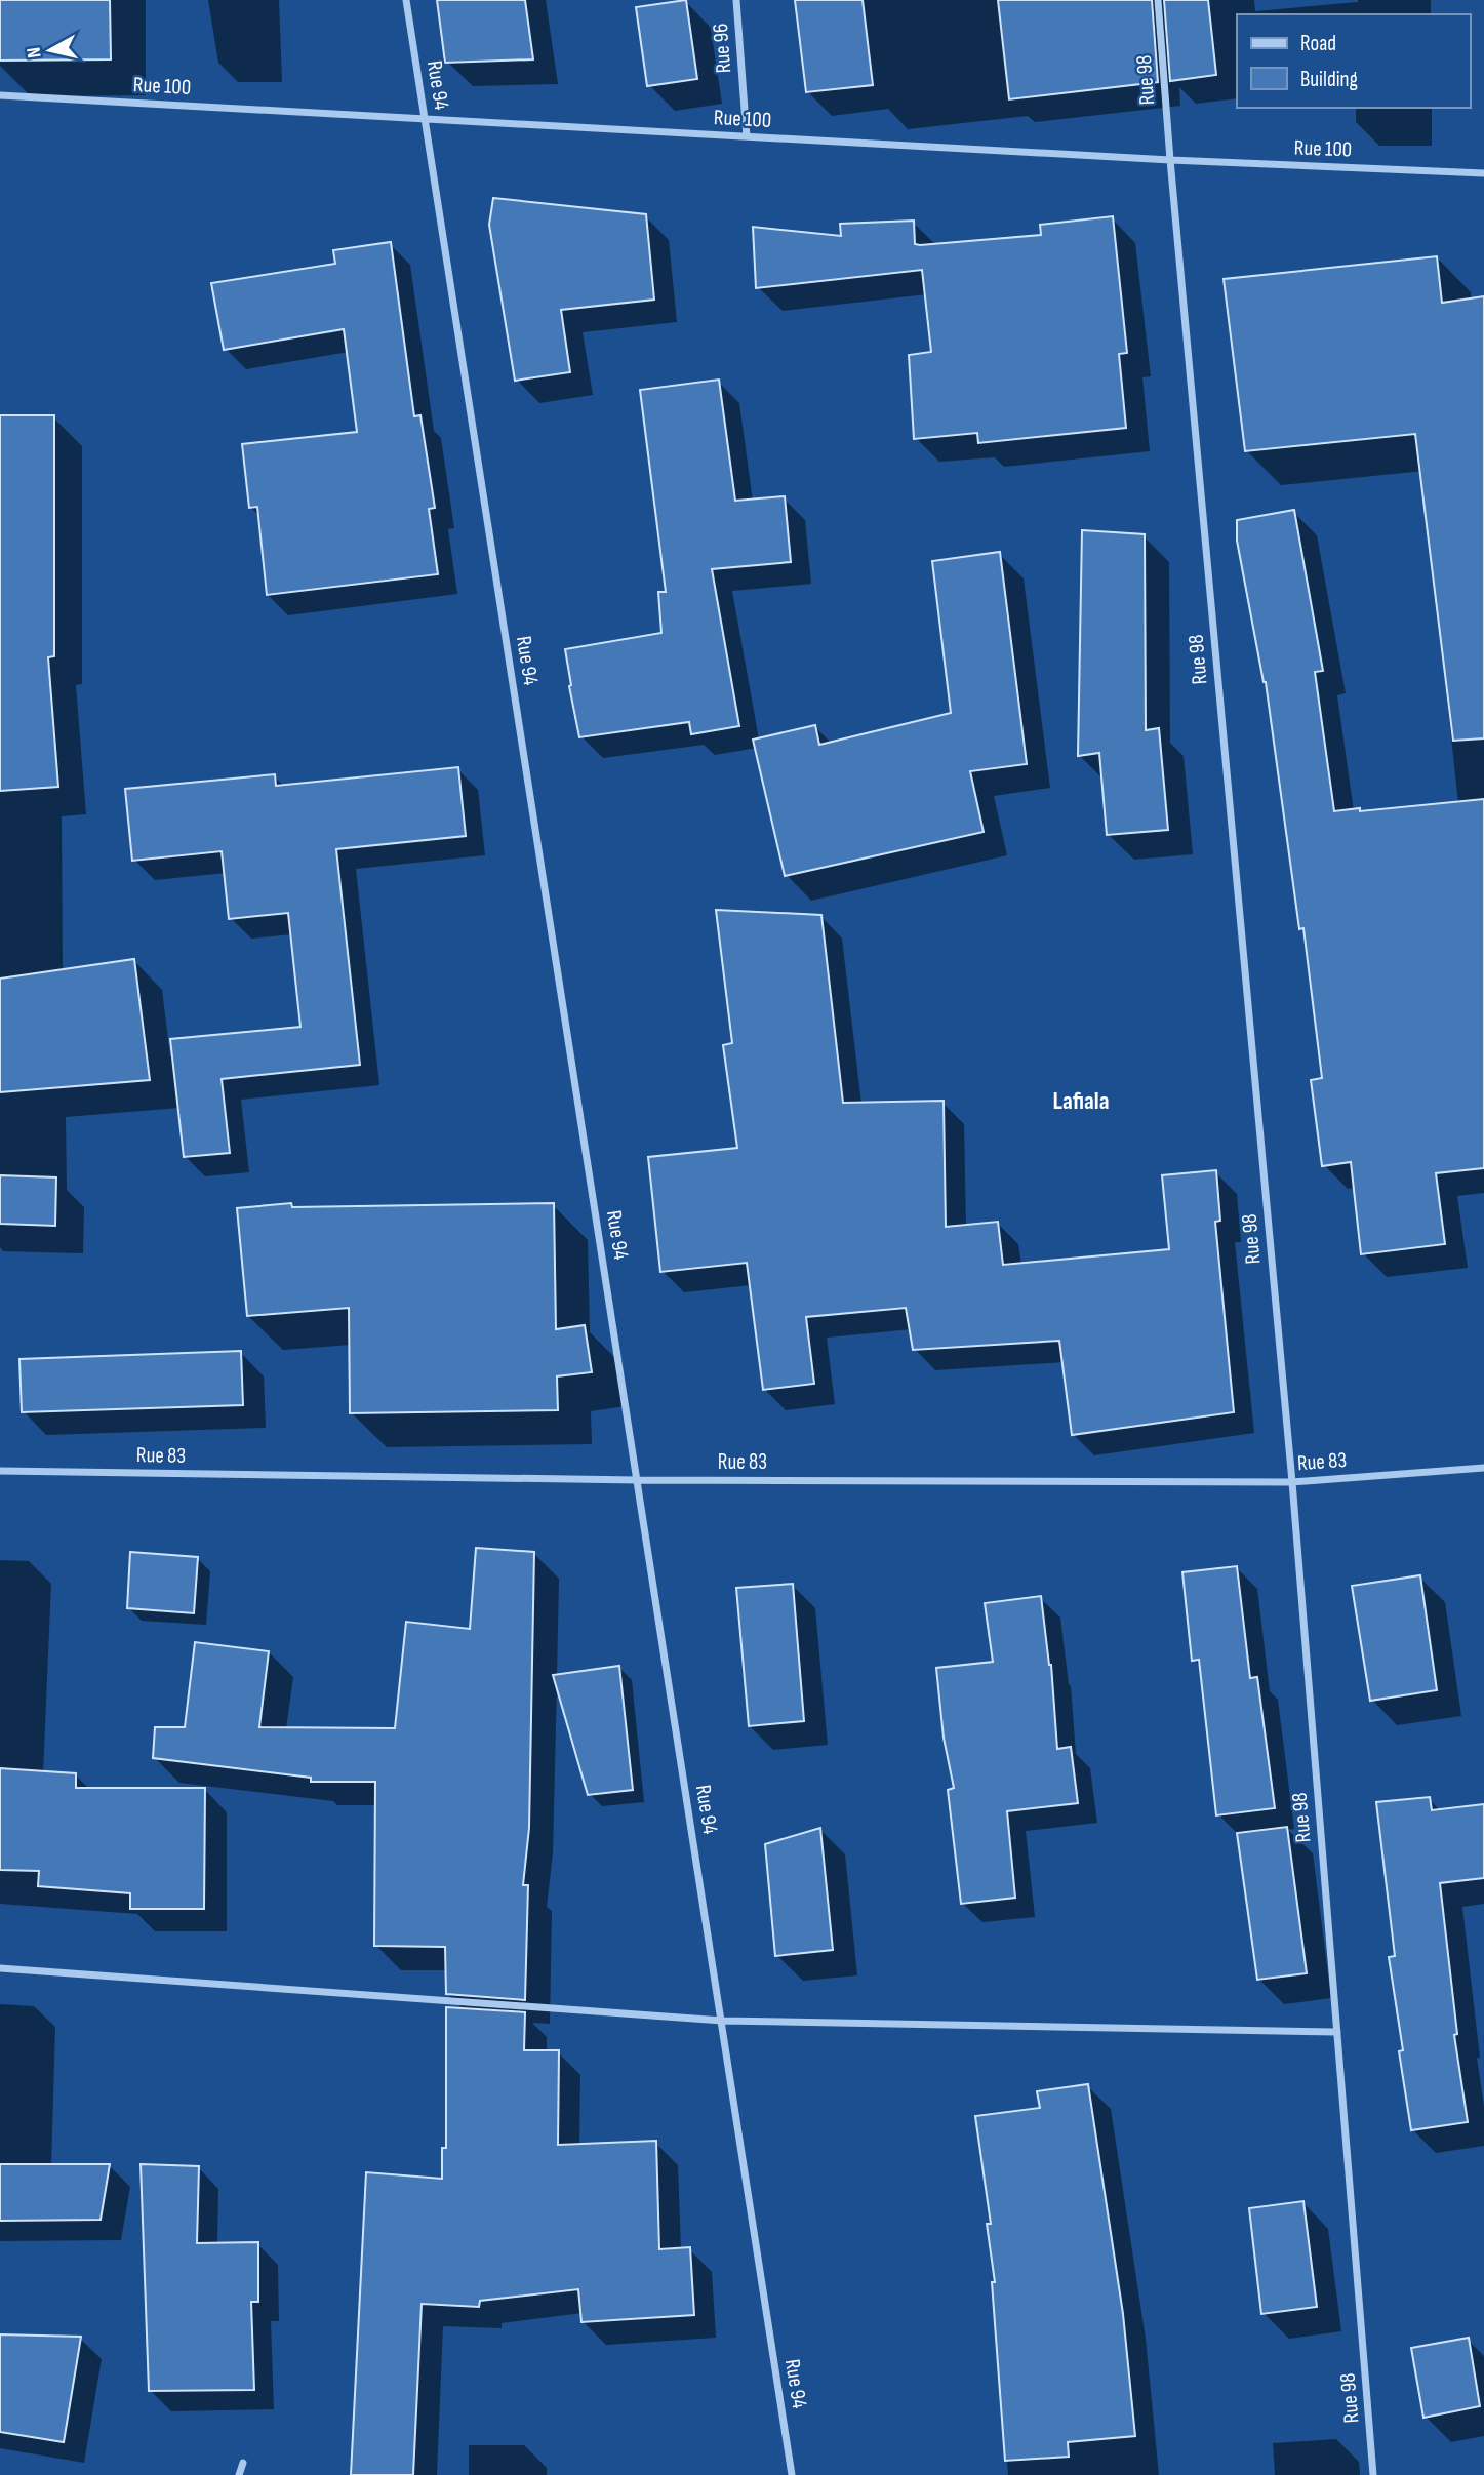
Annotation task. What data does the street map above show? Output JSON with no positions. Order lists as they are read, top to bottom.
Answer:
{
  "streets": {
    "street": [
      "Rue 96",
      "Rue 98",
      "Rue 94",
      "Rue 100",
      "Rue 83"
    ]
  },
  "crossings": [
    ["Rue 96", "Rue 100"],
    ["Rue 98", "Rue 100"],
    ["Rue 98", "Rue 83"],
    ["Rue 94", "Rue 100"],
    ["Rue 94", "Rue 83"]
  ],
  "districts": ["Lafiala"],
  "legend": ["Road", "Building"],
  "north": "left"
}
